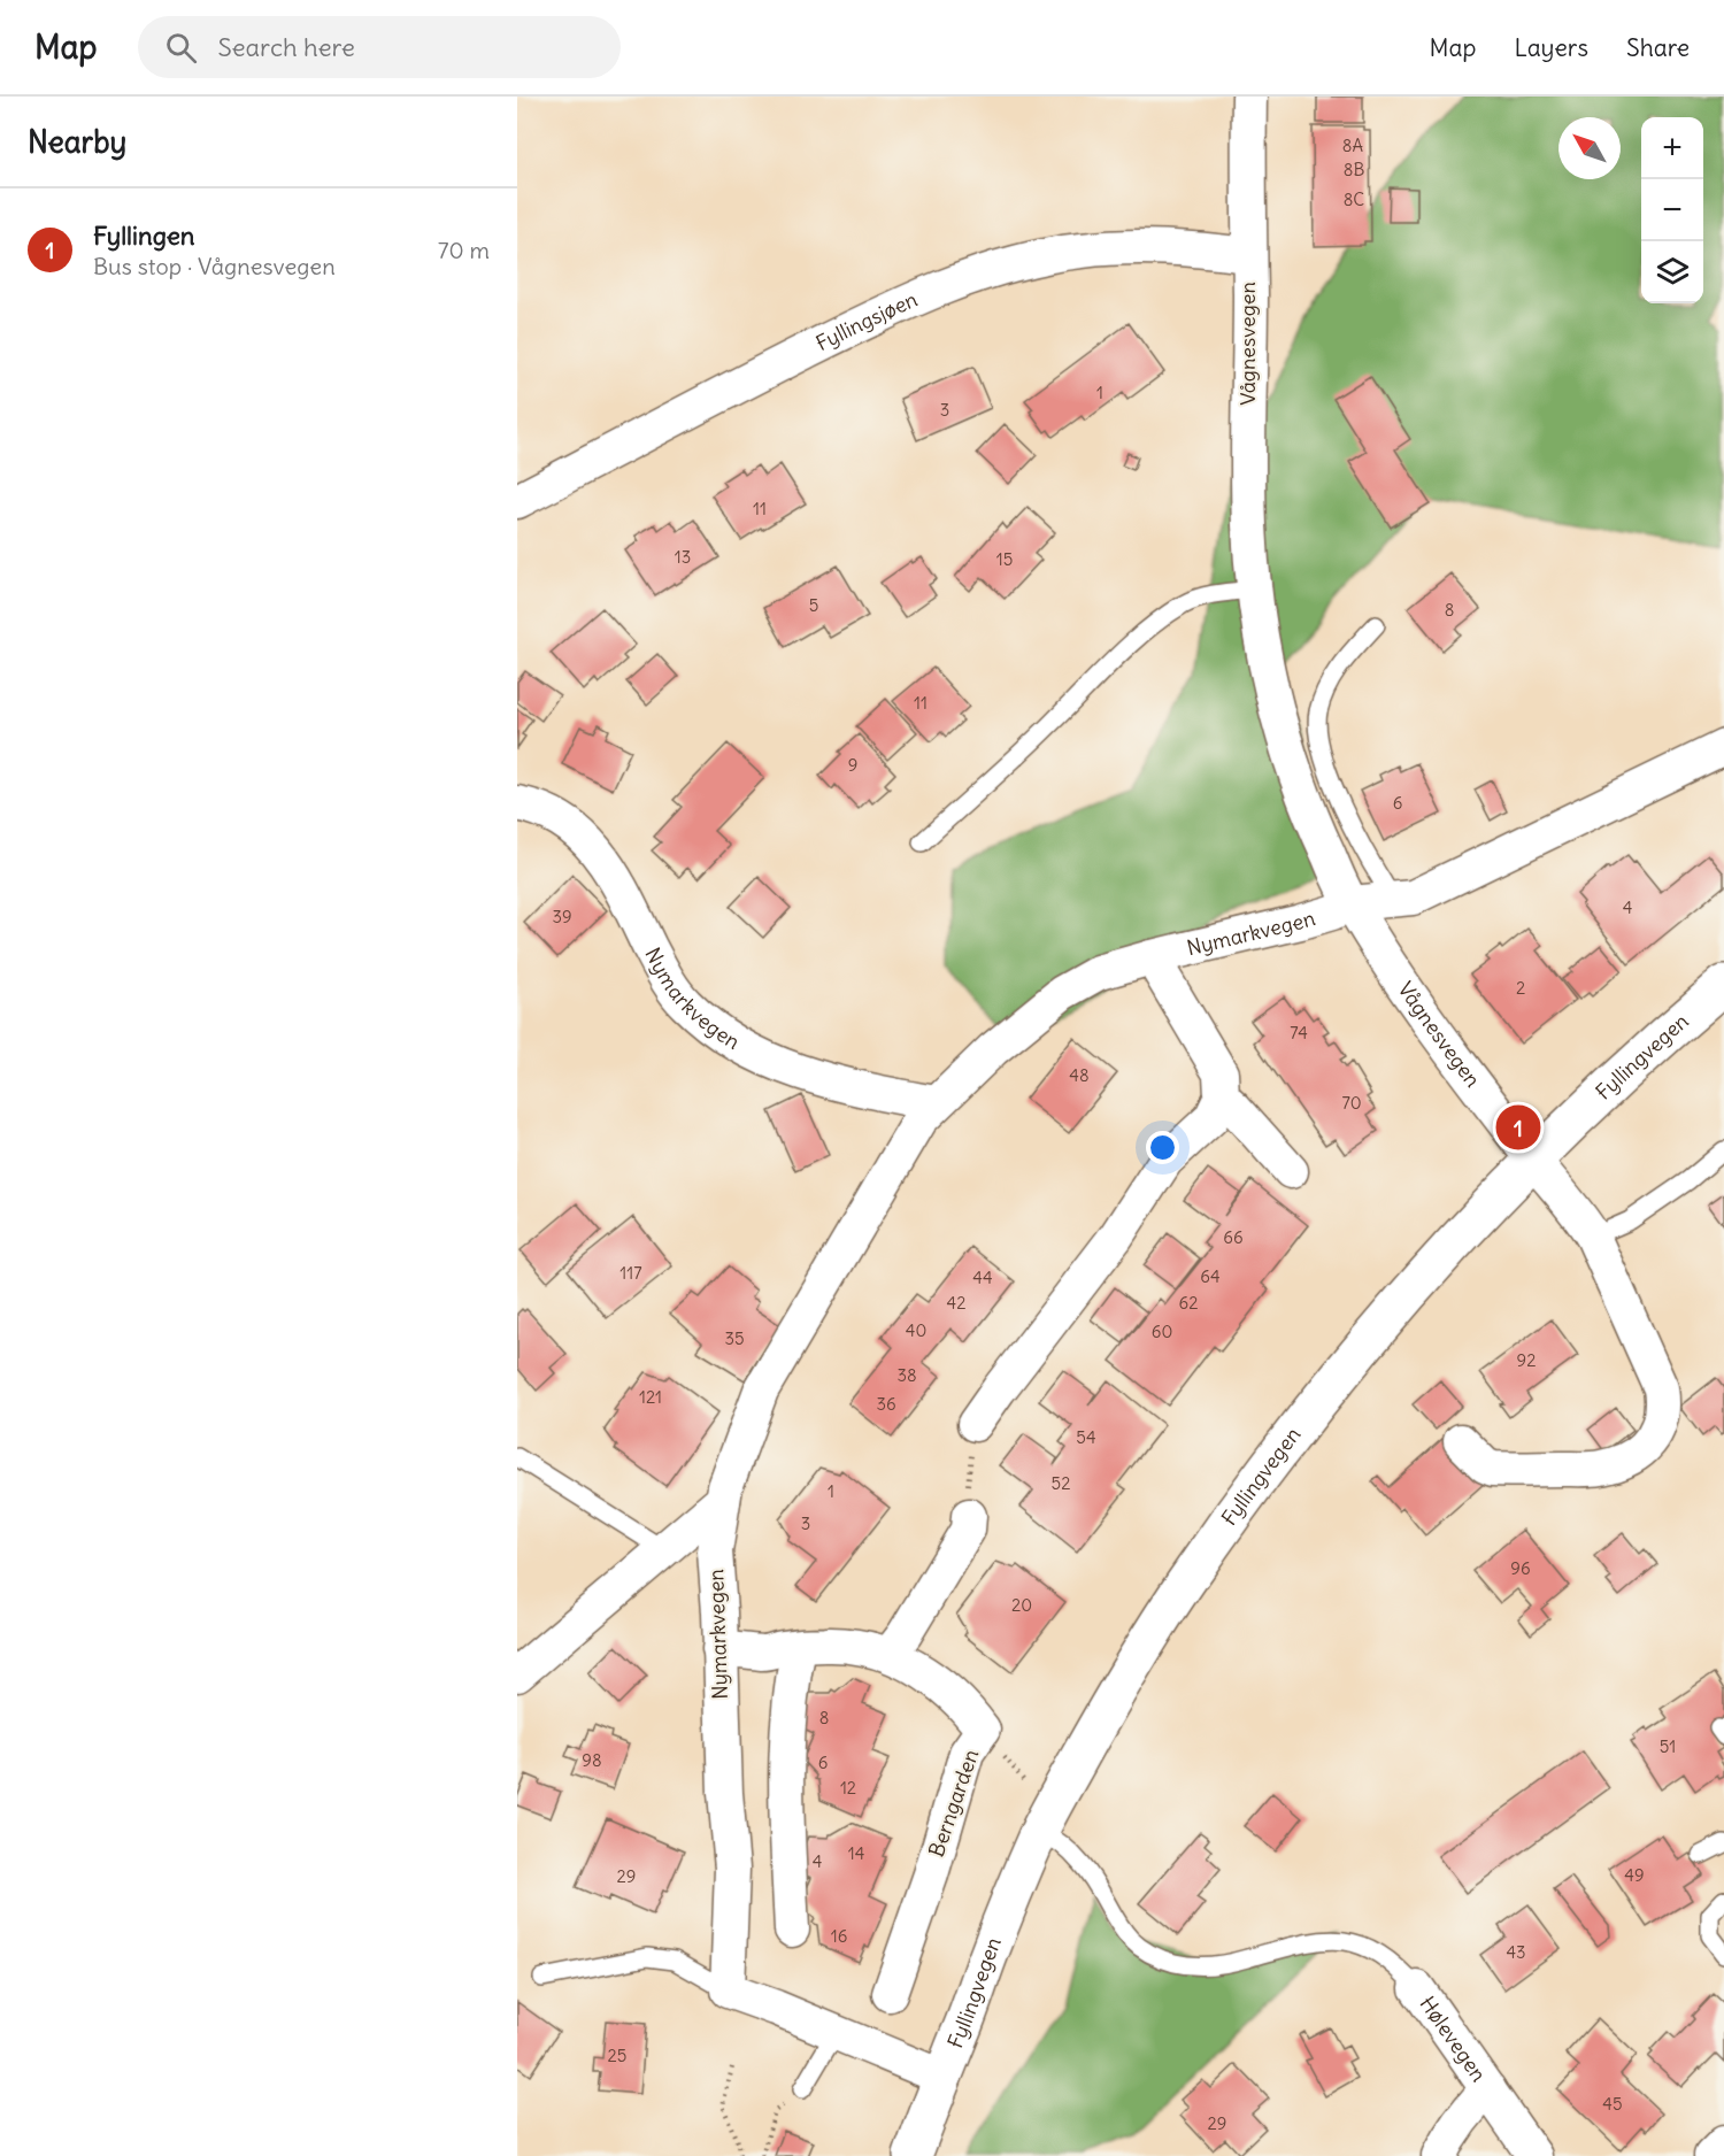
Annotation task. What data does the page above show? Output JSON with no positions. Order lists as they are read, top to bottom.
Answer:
{
  "streets": {
    "street": [
      "Fyllingsjøen",
      "Vågnesvegen",
      "Nymarkvegen",
      "Fyllingvegen",
      "Berngarden",
      "Hølevegen"
    ]
  },
  "crossings": [
    ["Fyllingsjøen", "Vågnesvegen"],
    ["Vågnesvegen", "Nymarkvegen"],
    ["Vågnesvegen", "Fyllingvegen"],
    ["Nymarkvegen", "Berngarden"]
  ],
  "house_numbers": [
    "8A",
    "8B",
    "8C",
    "1",
    "3",
    "11",
    "13",
    "15",
    "5",
    "8",
    "11",
    "9",
    "6",
    "4",
    "39",
    "2",
    "74",
    "48",
    "70",
    "66",
    "117",
    "64",
    "44",
    "42",
    "62",
    "40",
    "60",
    "35",
    "92",
    "38",
    "121",
    "36",
    "54",
    "52",
    "1",
    "3",
    "96",
    "20",
    "8",
    "51",
    "98",
    "6",
    "12",
    "14",
    "4",
    "49",
    "29",
    "16",
    "43",
    "25",
    "45",
    "29"
  ],
  "north": "top left",
  "page": {
    "header": "Map",
    "search": "Search here",
    "nav": ["Map", "Layers", "Share"],
    "heading": "Nearby",
    "map_buttons": ["+", "−"],
    "list": [
      {
        "mark": "1",
        "name": "Fyllingen",
        "note": "Bus stop · Vågnesvegen",
        "value": "70 m"
      }
    ],
    "pins": "1"
  }
}
